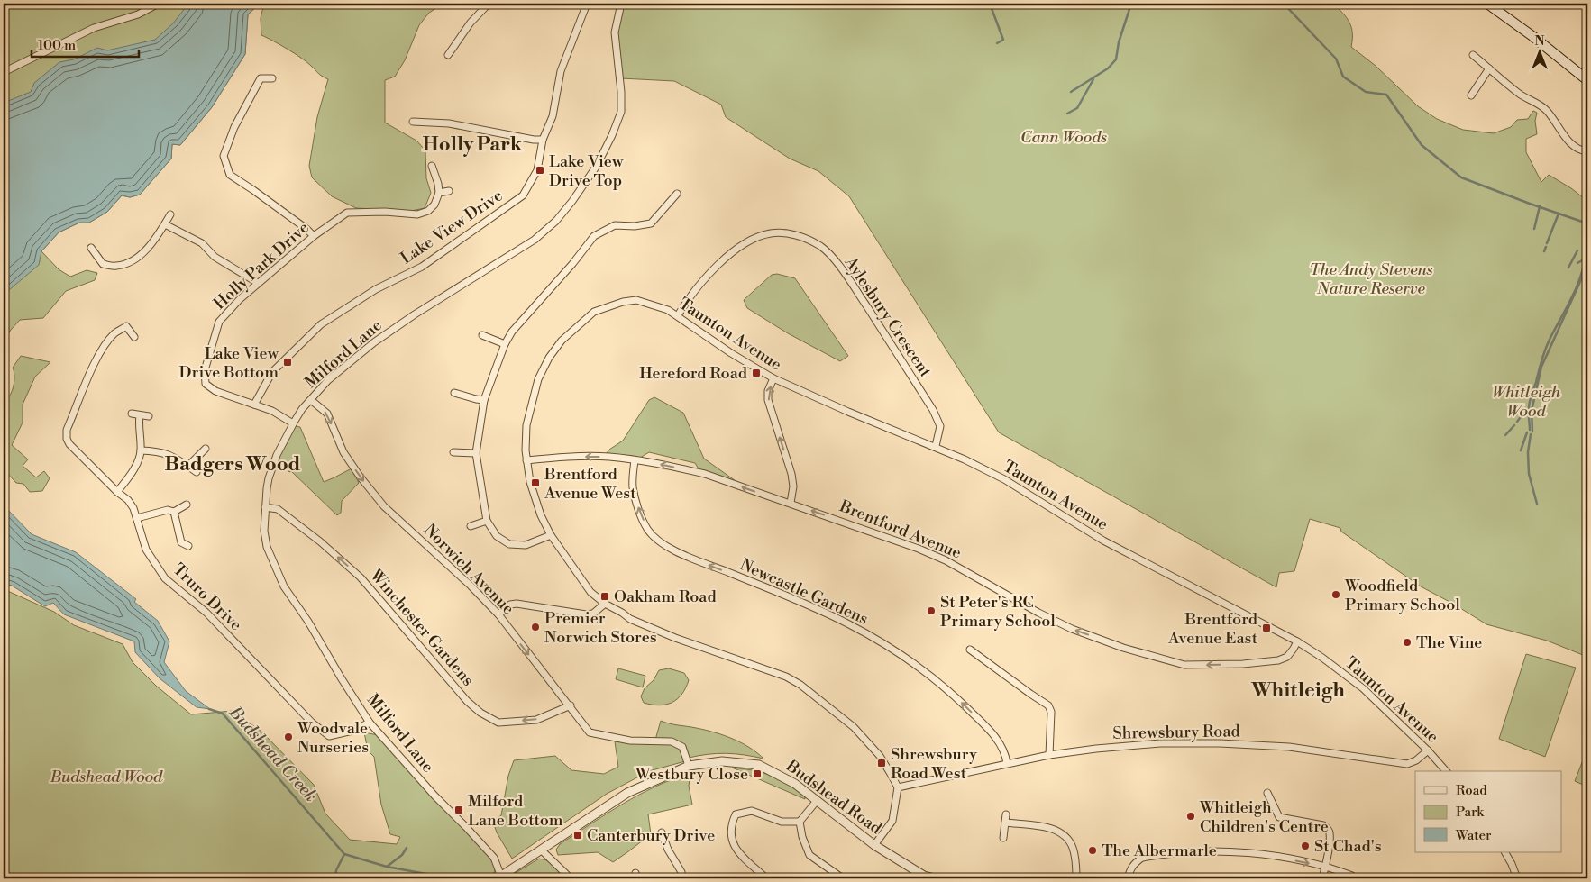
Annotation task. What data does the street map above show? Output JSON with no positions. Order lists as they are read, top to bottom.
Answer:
{
  "streets": {
    "street": [
      "Lake View Drive",
      "Holly Park Drive",
      "Aylesbury Crescent",
      "Taunton Avenue",
      "Milford Lane",
      "Brentford Avenue",
      "Norwich Avenue",
      "Newcastle Gardens",
      "Truro Drive",
      "Winchester Gardens",
      "Shrewsbury Road",
      "Budshead Road"
    ]
  },
  "crossings": [
    ["Lake View Drive", "Holly Park Drive"],
    ["Holly Park Drive", "Milford Lane"],
    ["Aylesbury Crescent", "Taunton Avenue"],
    ["Taunton Avenue", "Brentford Avenue"],
    ["Taunton Avenue", "Shrewsbury Road"],
    ["Milford Lane", "Norwich Avenue"],
    ["Milford Lane", "Truro Drive"],
    ["Milford Lane", "Winchester Gardens"],
    ["Milford Lane", "Budshead Road"],
    ["Brentford Avenue", "Newcastle Gardens"],
    ["Norwich Avenue", "Winchester Gardens"],
    ["Norwich Avenue", "Budshead Road"],
    ["Newcastle Gardens", "Shrewsbury Road"]
  ],
  "one_way": [
    "Brentford Avenue",
    "Norwich Avenue",
    "Newcastle Gardens",
    "Winchester Gardens"
  ],
  "districts": ["Holly Park", "Badgers Wood", "Whitleigh"],
  "water": ["Budshead Creek"],
  "parks": [
    "Cann Woods",
    "The Andy Stevens Nature Reserve",
    "Whitleigh Wood",
    "Budshead Wood"
  ],
  "places": {
    "transit": [
      "Lake View Drive Top",
      "Lake View Drive Bottom",
      "Hereford Road",
      "Brentford Avenue West",
      "Oakham Road",
      "Brentford Avenue East",
      "Shrewsbury Road West",
      "Westbury Close",
      "Milford Lane Bottom",
      "Canterbury Drive"
    ],
    "other": [
      "Woodfield Primary School",
      "St Peter's RC Primary School",
      "Premier Norwich Stores",
      "The Vine",
      "Woodvale Nurseries",
      "Whitleigh Children's Centre",
      "St Chad's",
      "The Albermarle"
    ]
  },
  "legend": ["Road", "Park", "Water"],
  "scale_bar": "100 m",
  "north": "top"
}
